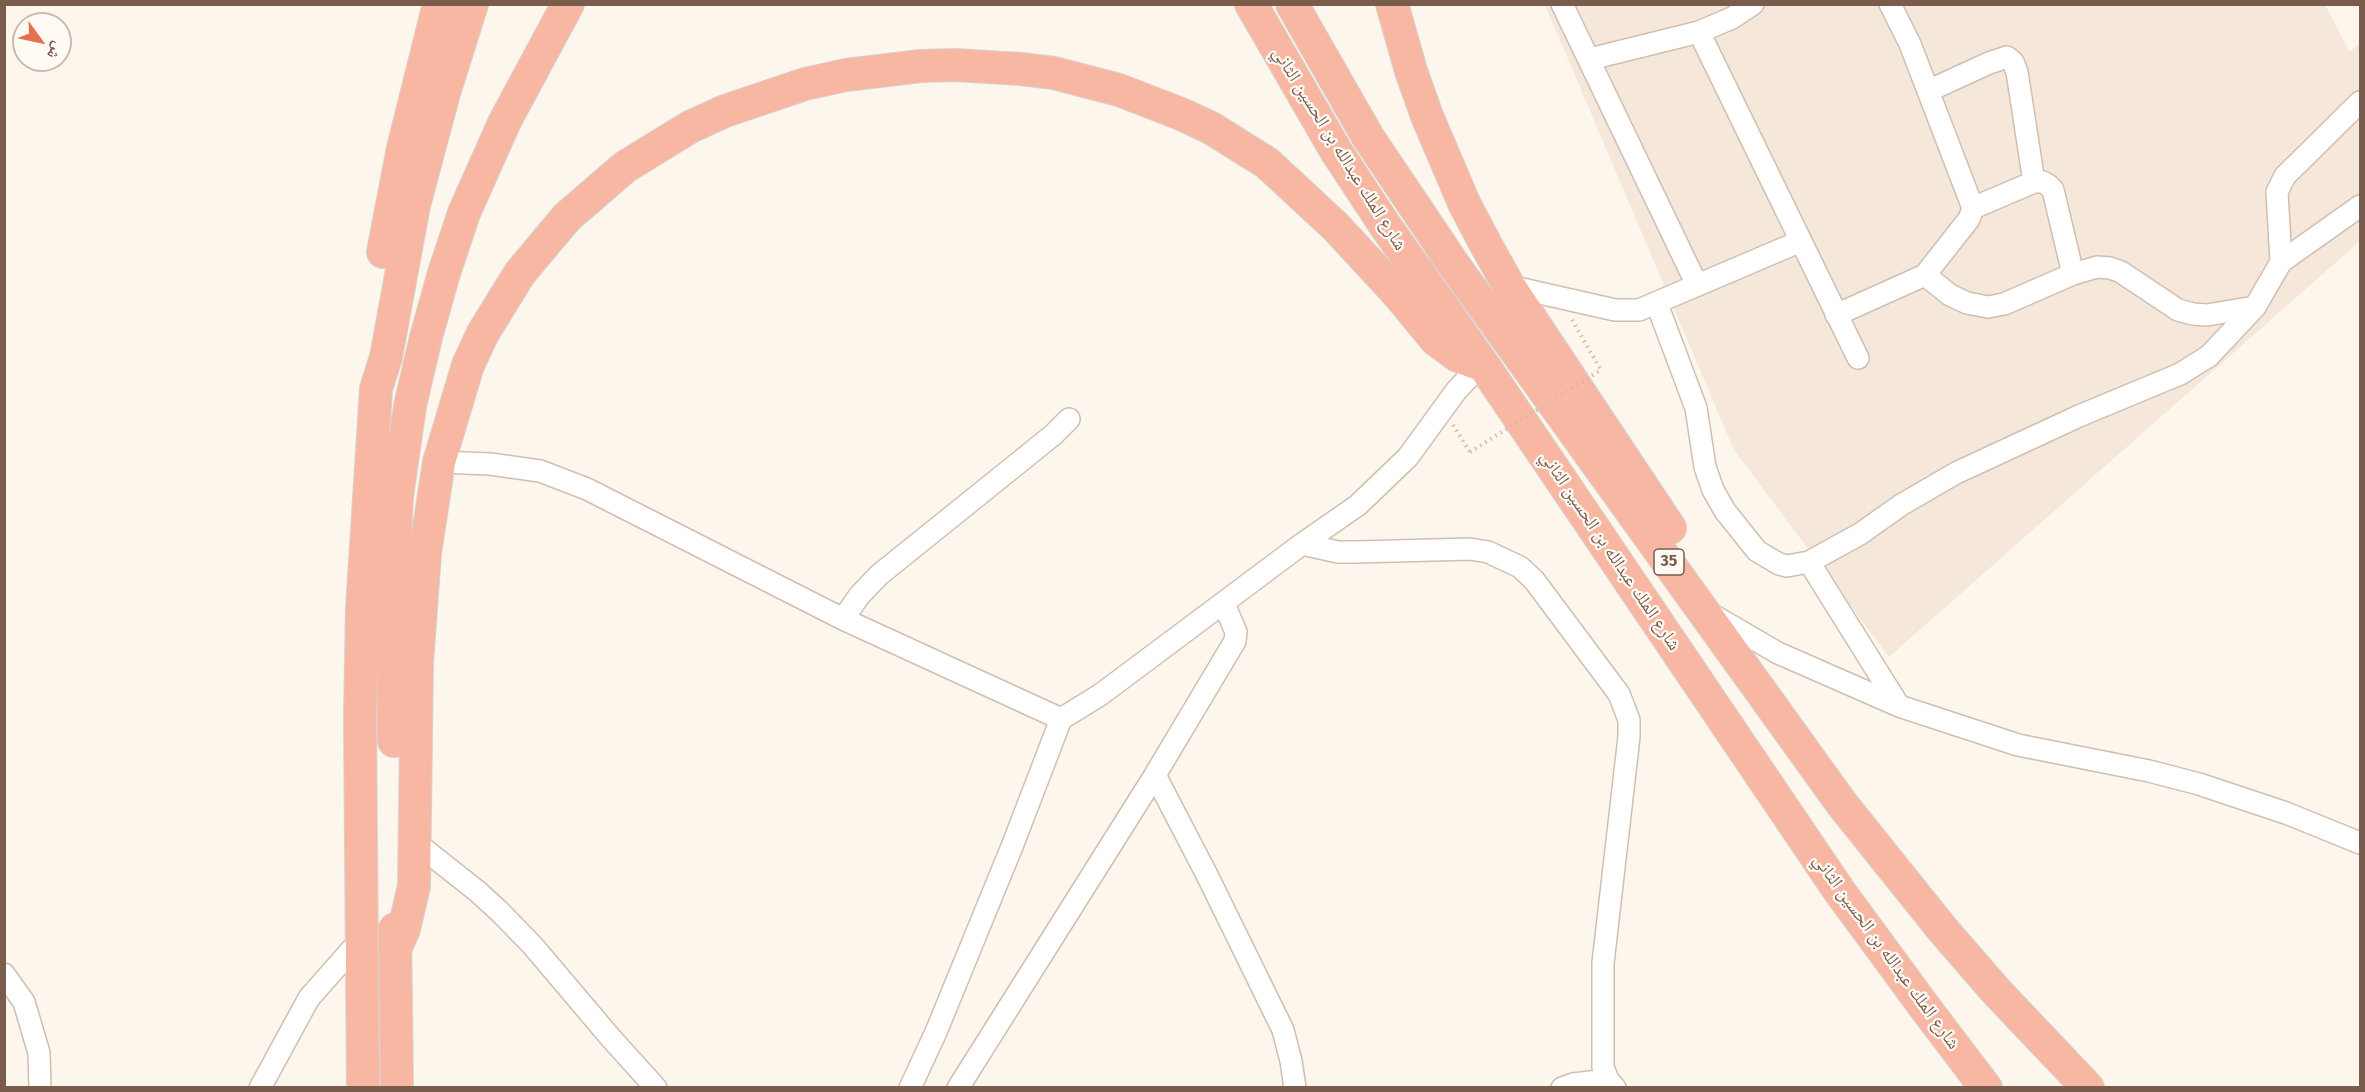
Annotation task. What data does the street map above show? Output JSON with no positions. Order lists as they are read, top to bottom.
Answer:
{
  "streets": {
    "highway": ["شارع الملك عبدالله بن الحسين الثاني", "35"]
  },
  "north": "bottom right"
}
